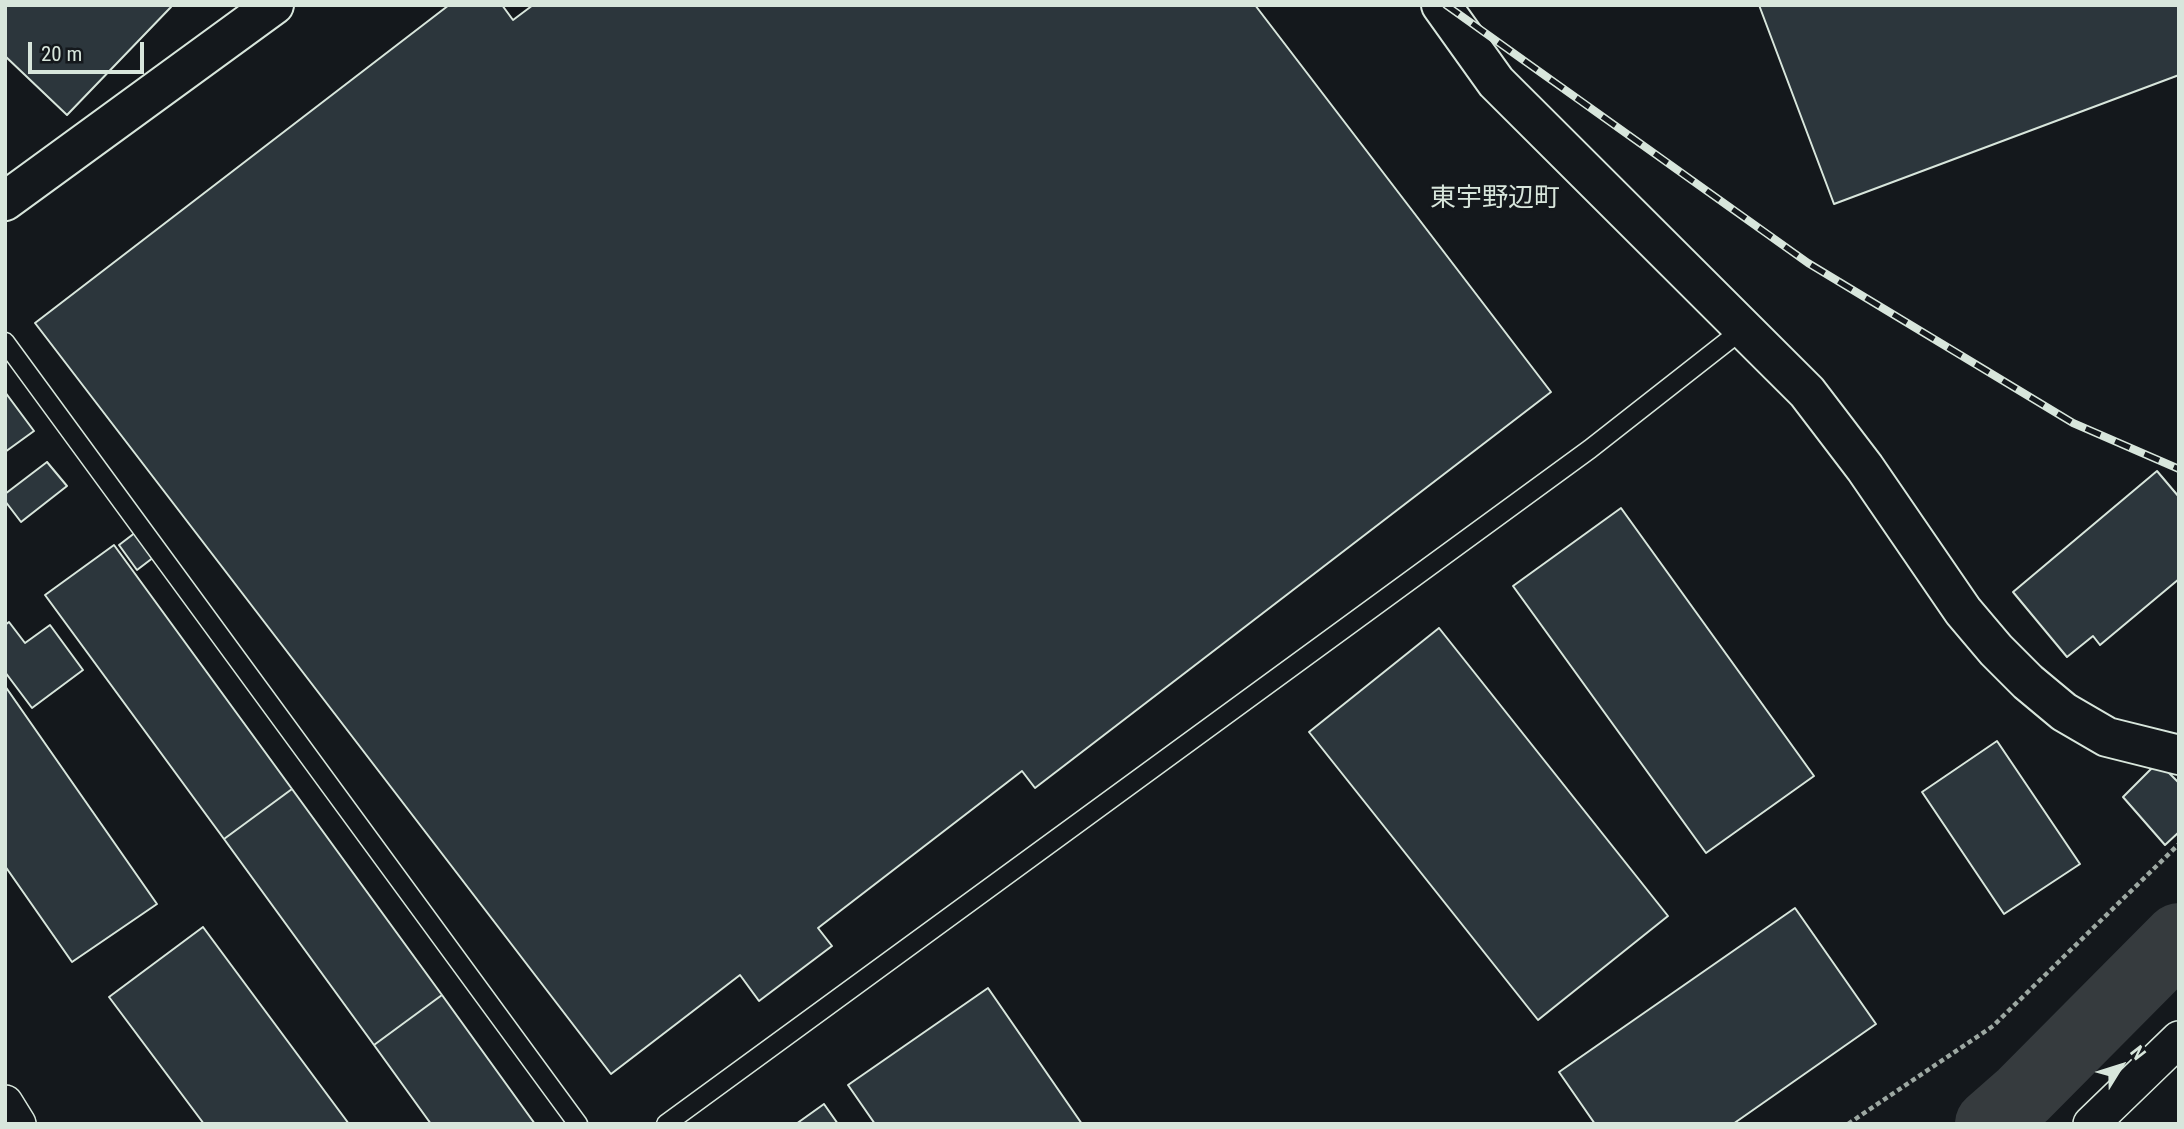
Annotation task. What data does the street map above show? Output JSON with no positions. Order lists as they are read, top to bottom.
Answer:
{
  "districts": ["東宇野辺町"],
  "scale_bar": "20 m",
  "north": "top right"
}
